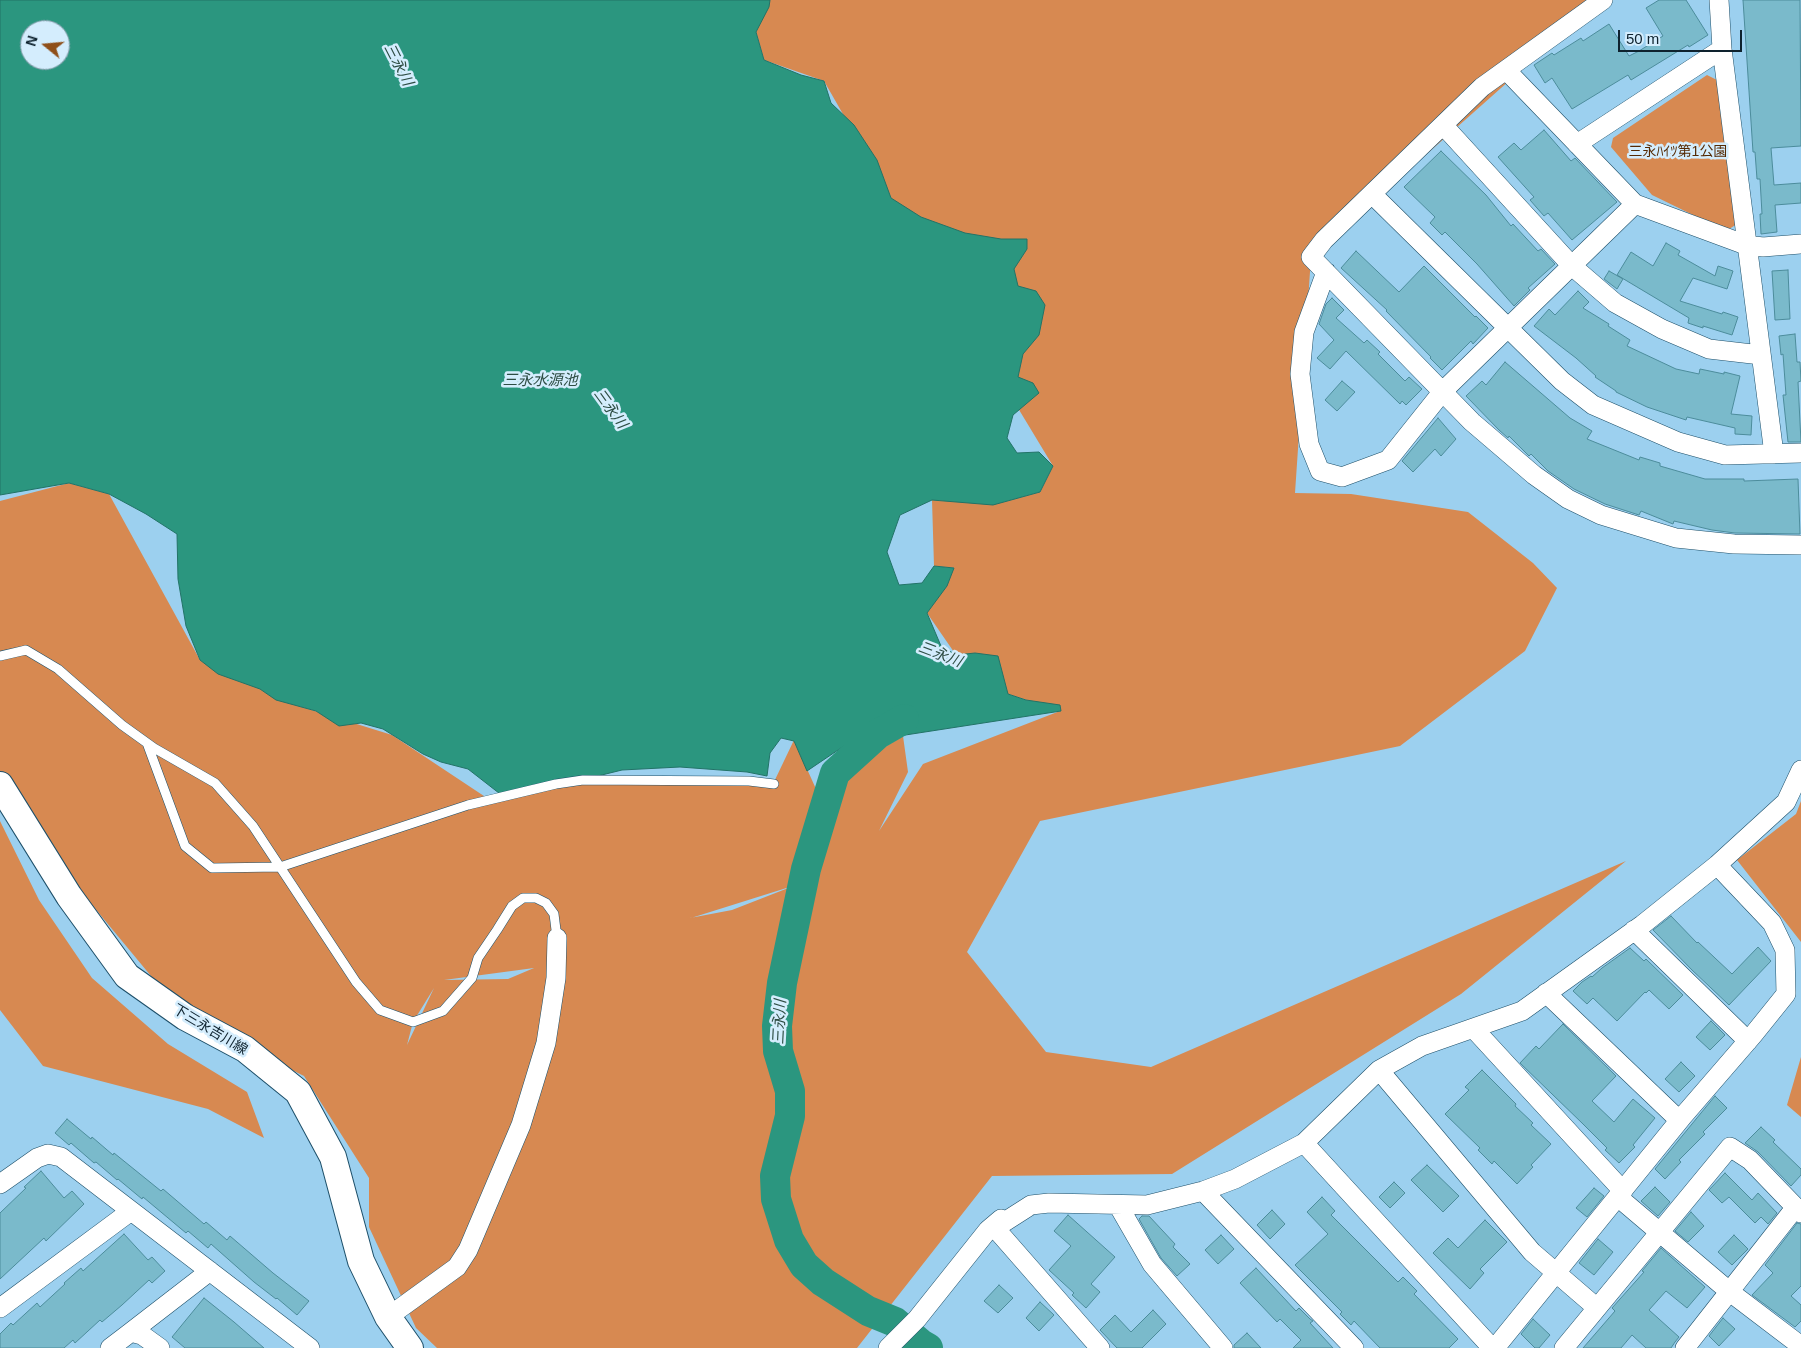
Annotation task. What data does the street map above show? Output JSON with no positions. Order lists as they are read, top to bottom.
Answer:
{
  "streets": {
    "main road": ["下三永吉川線"]
  },
  "water": ["三永川", "三永水源池"],
  "parks": ["三永ﾊｲﾂ第1公園"],
  "scale_bar": "50 m",
  "north": "left"
}
